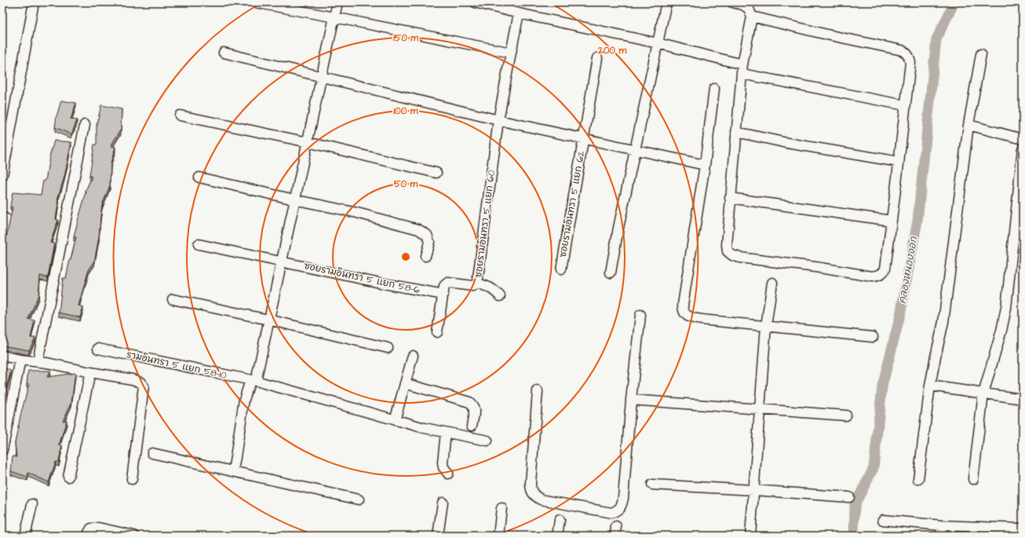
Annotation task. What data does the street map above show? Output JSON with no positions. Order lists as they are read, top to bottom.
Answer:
{
  "streets": {
    "street": [
      "ซอยรามอินทรา 5 แยก 62",
      "ซอยรามอินทรา 5 แยก 60",
      "ซอยรามอินทรา 5 แยก 58-6",
      "รามอินทรา 5 แยก 58-10"
    ]
  },
  "crossings": [
    ["ซอยรามอินทรา 5 แยก 60", "ซอยรามอินทรา 5 แยก 58-6"]
  ],
  "water": ["คลองหนองจอก"],
  "rings": [
    "150 m",
    "200 m",
    "100 m",
    "50 m"
  ]
}
